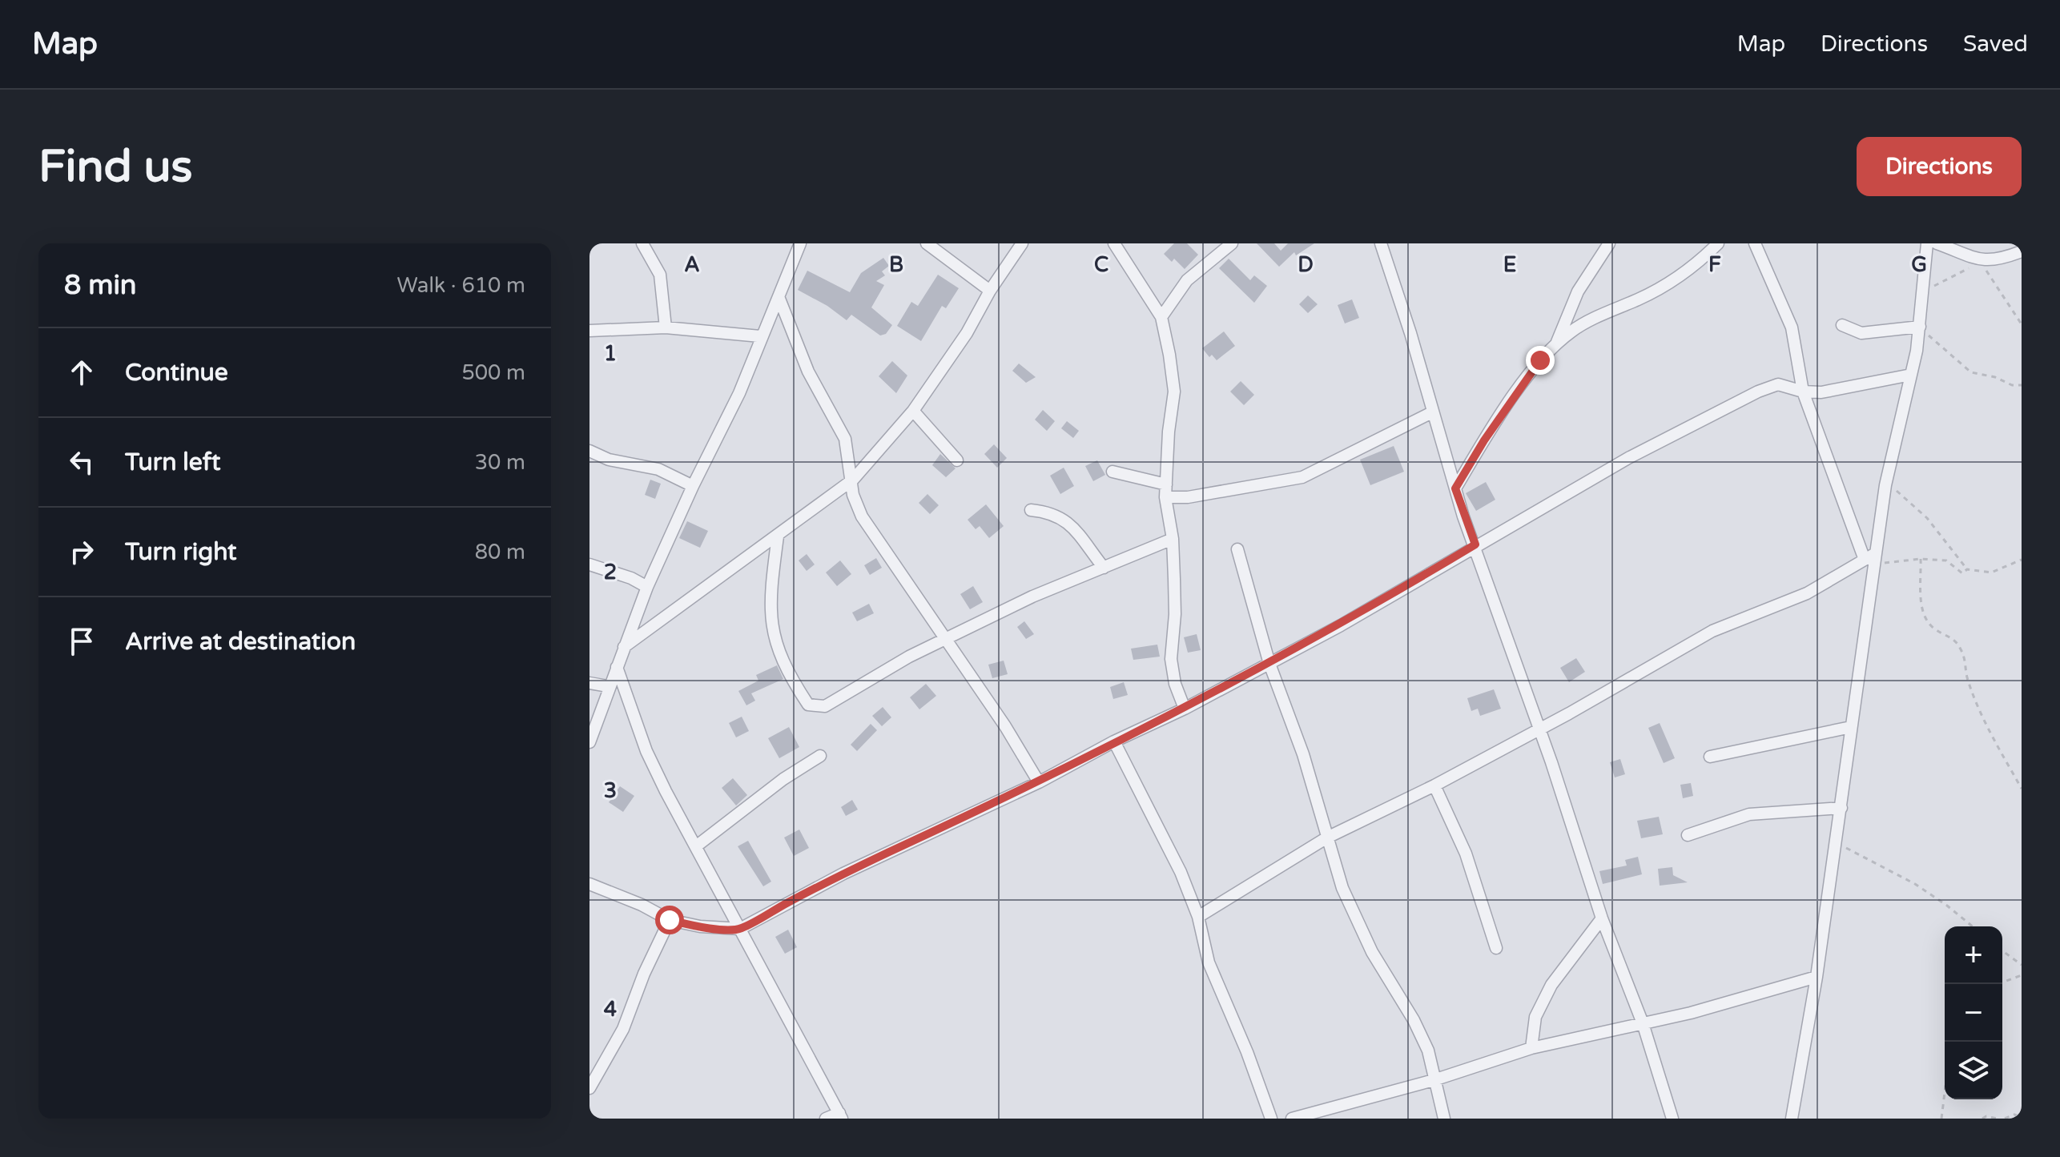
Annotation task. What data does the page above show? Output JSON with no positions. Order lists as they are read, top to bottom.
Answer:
{
  "page": {
    "header": "Map",
    "nav": ["Map", "Directions", "Saved"],
    "buttons": "Directions",
    "title": "Find us",
    "heading": ["8 min", "Walk · 610 m"],
    "list": [
      ["Continue", "500 m"],
      ["Turn left", "30 m"],
      ["Turn right", "80 m"],
      "Arrive at destination"
    ],
    "map_buttons": ["+", "−"]
  },
  "grid": {
    "columns": [
      "A",
      "B",
      "C",
      "D",
      "E",
      "F",
      "G"
    ],
    "rows": [
      "1",
      "2",
      "3",
      "4"
    ]
  }
}
